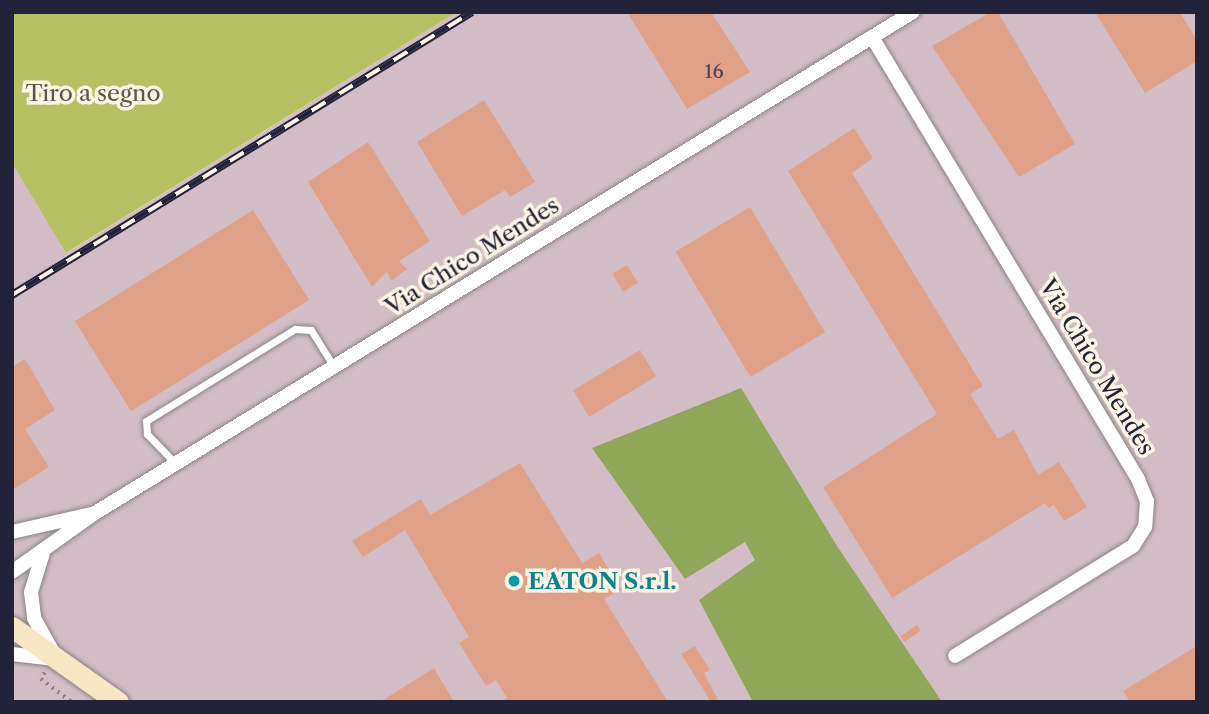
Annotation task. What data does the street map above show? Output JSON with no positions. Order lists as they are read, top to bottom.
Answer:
{
  "streets": {
    "street": ["Via Chico Mendes"]
  },
  "parks": ["Tiro a segno"],
  "places": ["EATON S.r.l."],
  "house_numbers": ["16"]
}
